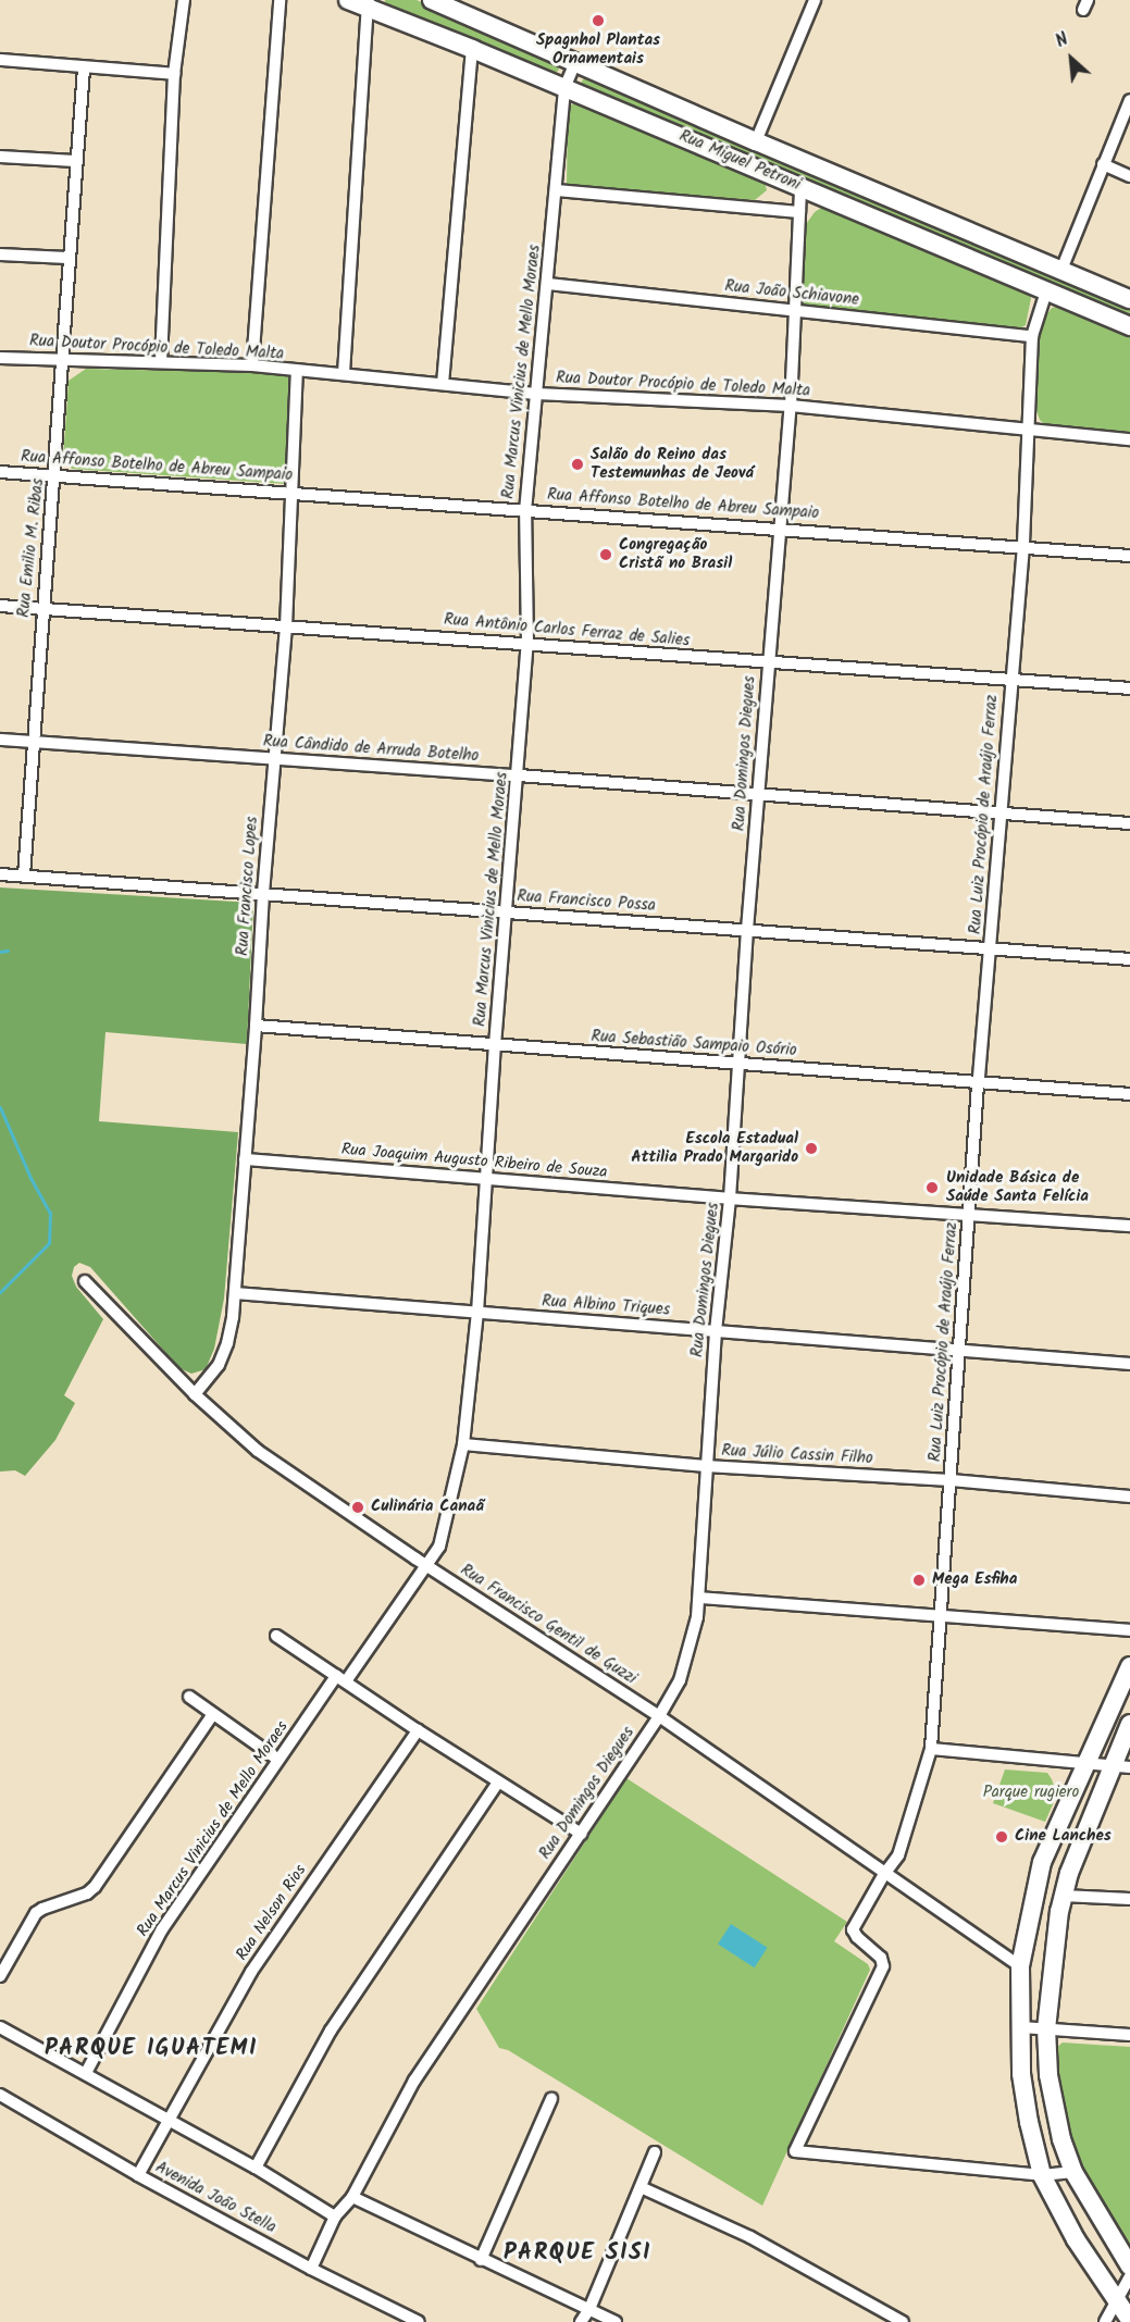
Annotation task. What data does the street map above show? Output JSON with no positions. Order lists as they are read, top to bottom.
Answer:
{
  "streets": {
    "main road": ["Rua Miguel Petroni"],
    "street": [
      "Rua João Schiavone",
      "Rua Doutor Procópio de Toledo Malta",
      "Rua Marcus Vinicius de Mello Moraes",
      "Rua Affonso Botelho de Abreu Sampaio",
      "Rua Emilio M. Ribas",
      "Rua Antônio Carlos Ferraz de Salies",
      "Rua Cândido de Arruda Botelho",
      "Rua Domingos Diegues",
      "Rua Luiz Procópio de Araújo Ferraz",
      "Rua Francisco Lopes",
      "Rua Francisco Possa",
      "Rua Sebastião Sampaio Osório",
      "Rua Joaquim Augusto Ribeiro de Souza",
      "Rua Albino Triques",
      "Rua Júlio Cassin Filho",
      "Rua Francisco Gentil de Guzzi",
      "Rua Nelson Rios",
      "Avenida João Stella"
    ]
  },
  "crossings": [
    ["Rua Miguel Petroni", "Rua Marcus Vinicius de Mello Moraes"],
    ["Rua Miguel Petroni", "Rua Domingos Diegues"],
    ["Rua Miguel Petroni", "Rua Luiz Procópio de Araújo Ferraz"],
    ["Rua João Schiavone", "Rua Marcus Vinicius de Mello Moraes"],
    ["Rua João Schiavone", "Rua Domingos Diegues"],
    ["Rua João Schiavone", "Rua Luiz Procópio de Araújo Ferraz"],
    ["Rua Doutor Procópio de Toledo Malta", "Rua Marcus Vinicius de Mello Moraes"],
    ["Rua Doutor Procópio de Toledo Malta", "Rua Emilio M. Ribas"],
    ["Rua Doutor Procópio de Toledo Malta", "Rua Domingos Diegues"],
    ["Rua Doutor Procópio de Toledo Malta", "Rua Luiz Procópio de Araújo Ferraz"],
    ["Rua Doutor Procópio de Toledo Malta", "Rua Francisco Lopes"],
    ["Rua Marcus Vinicius de Mello Moraes", "Rua Affonso Botelho de Abreu Sampaio"],
    ["Rua Marcus Vinicius de Mello Moraes", "Rua Antônio Carlos Ferraz de Salies"],
    ["Rua Marcus Vinicius de Mello Moraes", "Rua Cândido de Arruda Botelho"],
    ["Rua Marcus Vinicius de Mello Moraes", "Rua Francisco Possa"],
    ["Rua Marcus Vinicius de Mello Moraes", "Rua Sebastião Sampaio Osório"],
    ["Rua Marcus Vinicius de Mello Moraes", "Rua Joaquim Augusto Ribeiro de Souza"],
    ["Rua Marcus Vinicius de Mello Moraes", "Rua Albino Triques"],
    ["Rua Marcus Vinicius de Mello Moraes", "Rua Júlio Cassin Filho"],
    ["Rua Marcus Vinicius de Mello Moraes", "Rua Francisco Gentil de Guzzi"],
    ["Rua Affonso Botelho de Abreu Sampaio", "Rua Emilio M. Ribas"],
    ["Rua Affonso Botelho de Abreu Sampaio", "Rua Domingos Diegues"],
    ["Rua Affonso Botelho de Abreu Sampaio", "Rua Luiz Procópio de Araújo Ferraz"],
    ["Rua Affonso Botelho de Abreu Sampaio", "Rua Francisco Lopes"],
    ["Rua Emilio M. Ribas", "Rua Antônio Carlos Ferraz de Salies"],
    ["Rua Emilio M. Ribas", "Rua Cândido de Arruda Botelho"],
    ["Rua Emilio M. Ribas", "Rua Francisco Possa"],
    ["Rua Antônio Carlos Ferraz de Salies", "Rua Domingos Diegues"],
    ["Rua Antônio Carlos Ferraz de Salies", "Rua Luiz Procópio de Araújo Ferraz"],
    ["Rua Antônio Carlos Ferraz de Salies", "Rua Francisco Lopes"],
    ["Rua Cândido de Arruda Botelho", "Rua Domingos Diegues"],
    ["Rua Cândido de Arruda Botelho", "Rua Luiz Procópio de Araújo Ferraz"],
    ["Rua Cândido de Arruda Botelho", "Rua Francisco Lopes"],
    ["Rua Domingos Diegues", "Rua Francisco Possa"],
    ["Rua Domingos Diegues", "Rua Sebastião Sampaio Osório"],
    ["Rua Domingos Diegues", "Rua Joaquim Augusto Ribeiro de Souza"],
    ["Rua Domingos Diegues", "Rua Albino Triques"],
    ["Rua Domingos Diegues", "Rua Júlio Cassin Filho"],
    ["Rua Domingos Diegues", "Rua Francisco Gentil de Guzzi"],
    ["Rua Domingos Diegues", "Avenida João Stella"],
    ["Rua Luiz Procópio de Araújo Ferraz", "Rua Francisco Possa"],
    ["Rua Luiz Procópio de Araújo Ferraz", "Rua Sebastião Sampaio Osório"],
    ["Rua Luiz Procópio de Araújo Ferraz", "Rua Joaquim Augusto Ribeiro de Souza"],
    ["Rua Luiz Procópio de Araújo Ferraz", "Rua Albino Triques"],
    ["Rua Luiz Procópio de Araújo Ferraz", "Rua Júlio Cassin Filho"],
    ["Rua Luiz Procópio de Araújo Ferraz", "Rua Francisco Gentil de Guzzi"],
    ["Rua Francisco Lopes", "Rua Francisco Possa"],
    ["Rua Francisco Lopes", "Rua Sebastião Sampaio Osório"],
    ["Rua Francisco Lopes", "Rua Joaquim Augusto Ribeiro de Souza"],
    ["Rua Francisco Lopes", "Rua Albino Triques"],
    ["Rua Francisco Lopes", "Rua Francisco Gentil de Guzzi"],
    ["Rua Nelson Rios", "Avenida João Stella"]
  ],
  "districts": ["PARQUE IGUATEMI", "PARQUE SISI"],
  "parks": ["Parque rugiero"],
  "places": [
    "Spagnhol Plantas Ornamentais",
    "Salão do Reino das Testemunhas de Jeová",
    "Congregação Cristã no Brasil",
    "Escola Estadual Attilia Prado Margarido",
    "Unidade Básica de Saúde Santa Felícia",
    "Culinária Canaã",
    "Mega Esfiha",
    "Cine Lanches"
  ],
  "north": "top left"
}
